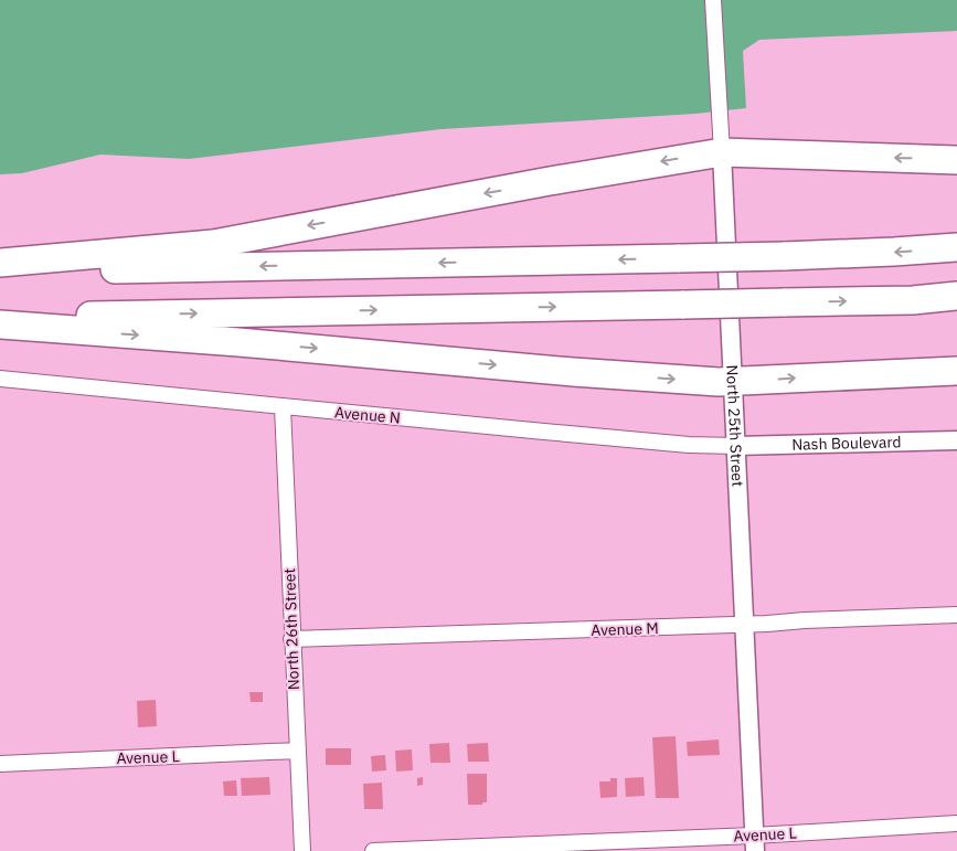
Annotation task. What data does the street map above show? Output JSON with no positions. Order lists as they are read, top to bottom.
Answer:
{
  "streets": {
    "street": [
      "Avenue N",
      "North 25th Street",
      "Nash Boulevard",
      "North 26th Street",
      "Avenue M",
      "Avenue L"
    ]
  },
  "crossings": [
    ["Avenue N", "North 25th Street"],
    ["Avenue N", "Nash Boulevard"],
    ["Avenue N", "North 26th Street"],
    ["North 25th Street", "Nash Boulevard"],
    ["North 25th Street", "Avenue M"],
    ["North 25th Street", "Avenue L"],
    ["North 26th Street", "Avenue M"],
    ["North 26th Street", "Avenue L"]
  ]
}
